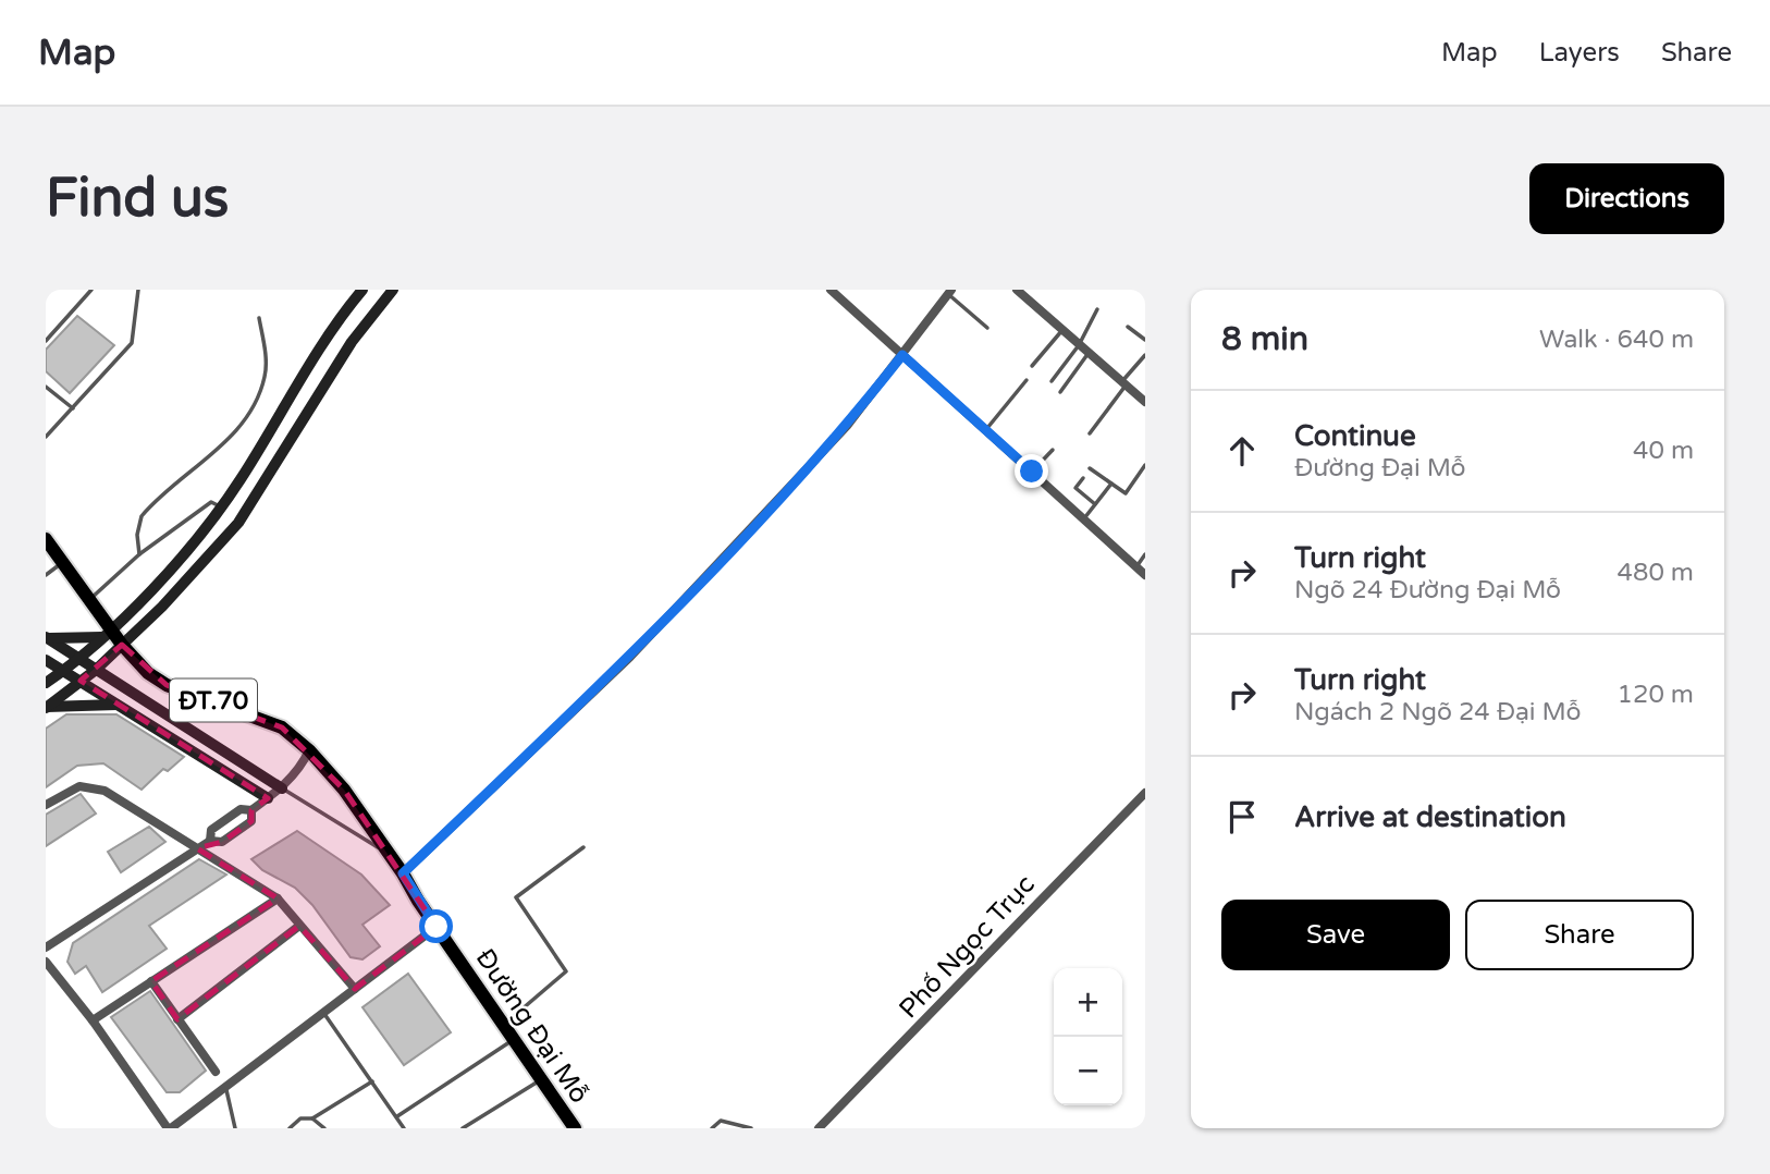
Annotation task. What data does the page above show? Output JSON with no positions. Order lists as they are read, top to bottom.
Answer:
{
  "streets": {
    "main road": ["ĐT.70", "Đường Đại Mỗ"],
    "street": ["Phố Ngọc Trục"]
  },
  "page": {
    "header": "Map",
    "nav": ["Map", "Layers", "Share"],
    "buttons": [
      "Directions",
      ["Save", "Share"]
    ],
    "title": "Find us",
    "heading": ["8 min", "Walk · 640 m"],
    "list": [
      ["Continue", "Đường Đại Mỗ", "40 m"],
      ["Turn right", "Ngõ 24 Đường Đại Mỗ", "480 m"],
      ["Turn right", "Ngách 2 Ngõ 24 Đại Mỗ", "120 m"],
      "Arrive at destination"
    ],
    "map_buttons": ["+", "−"]
  }
}
